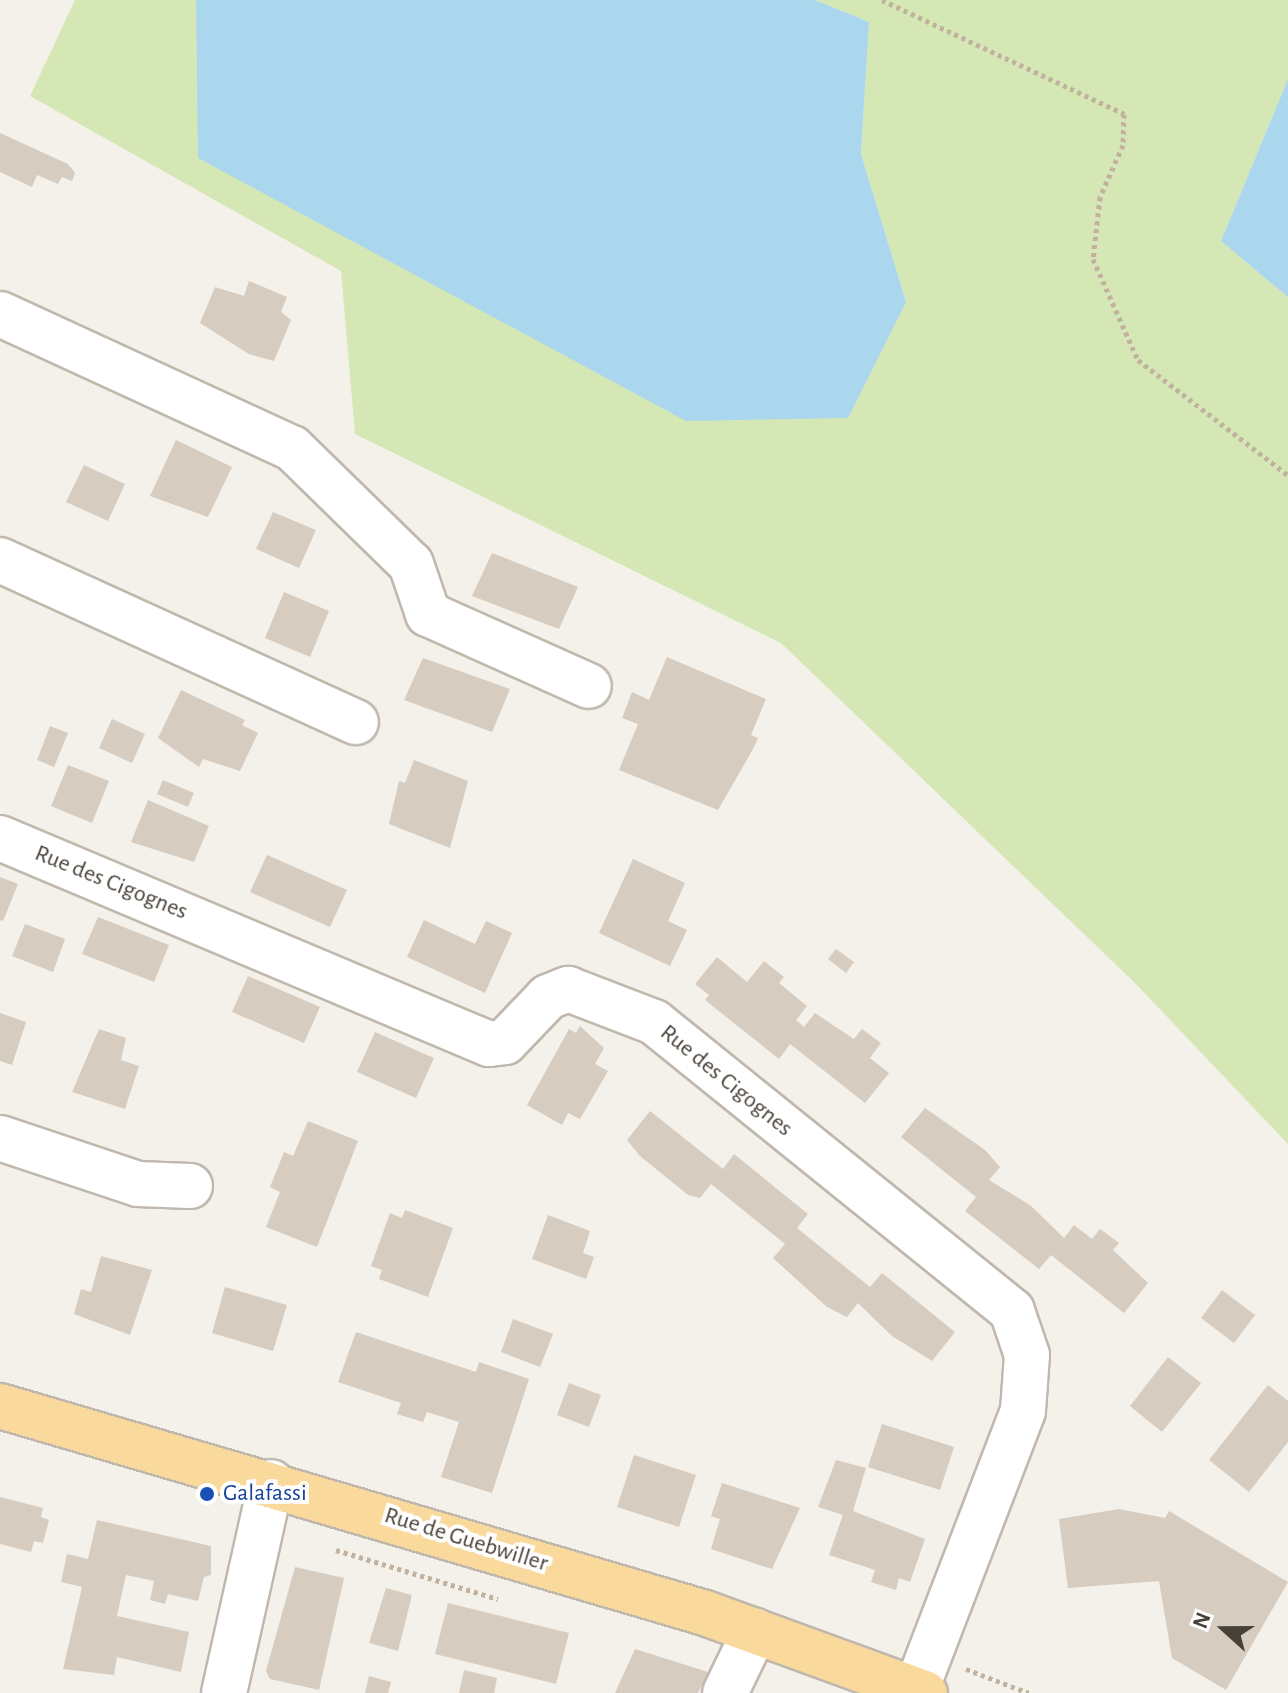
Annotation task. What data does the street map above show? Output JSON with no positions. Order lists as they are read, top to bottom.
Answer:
{
  "streets": {
    "main road": ["Rue de Guebwiller"],
    "street": ["Rue des Cigognes"]
  },
  "crossings": [
    ["Rue des Cigognes", "Rue de Guebwiller"]
  ],
  "places": ["Galafassi"],
  "north": "left"
}
